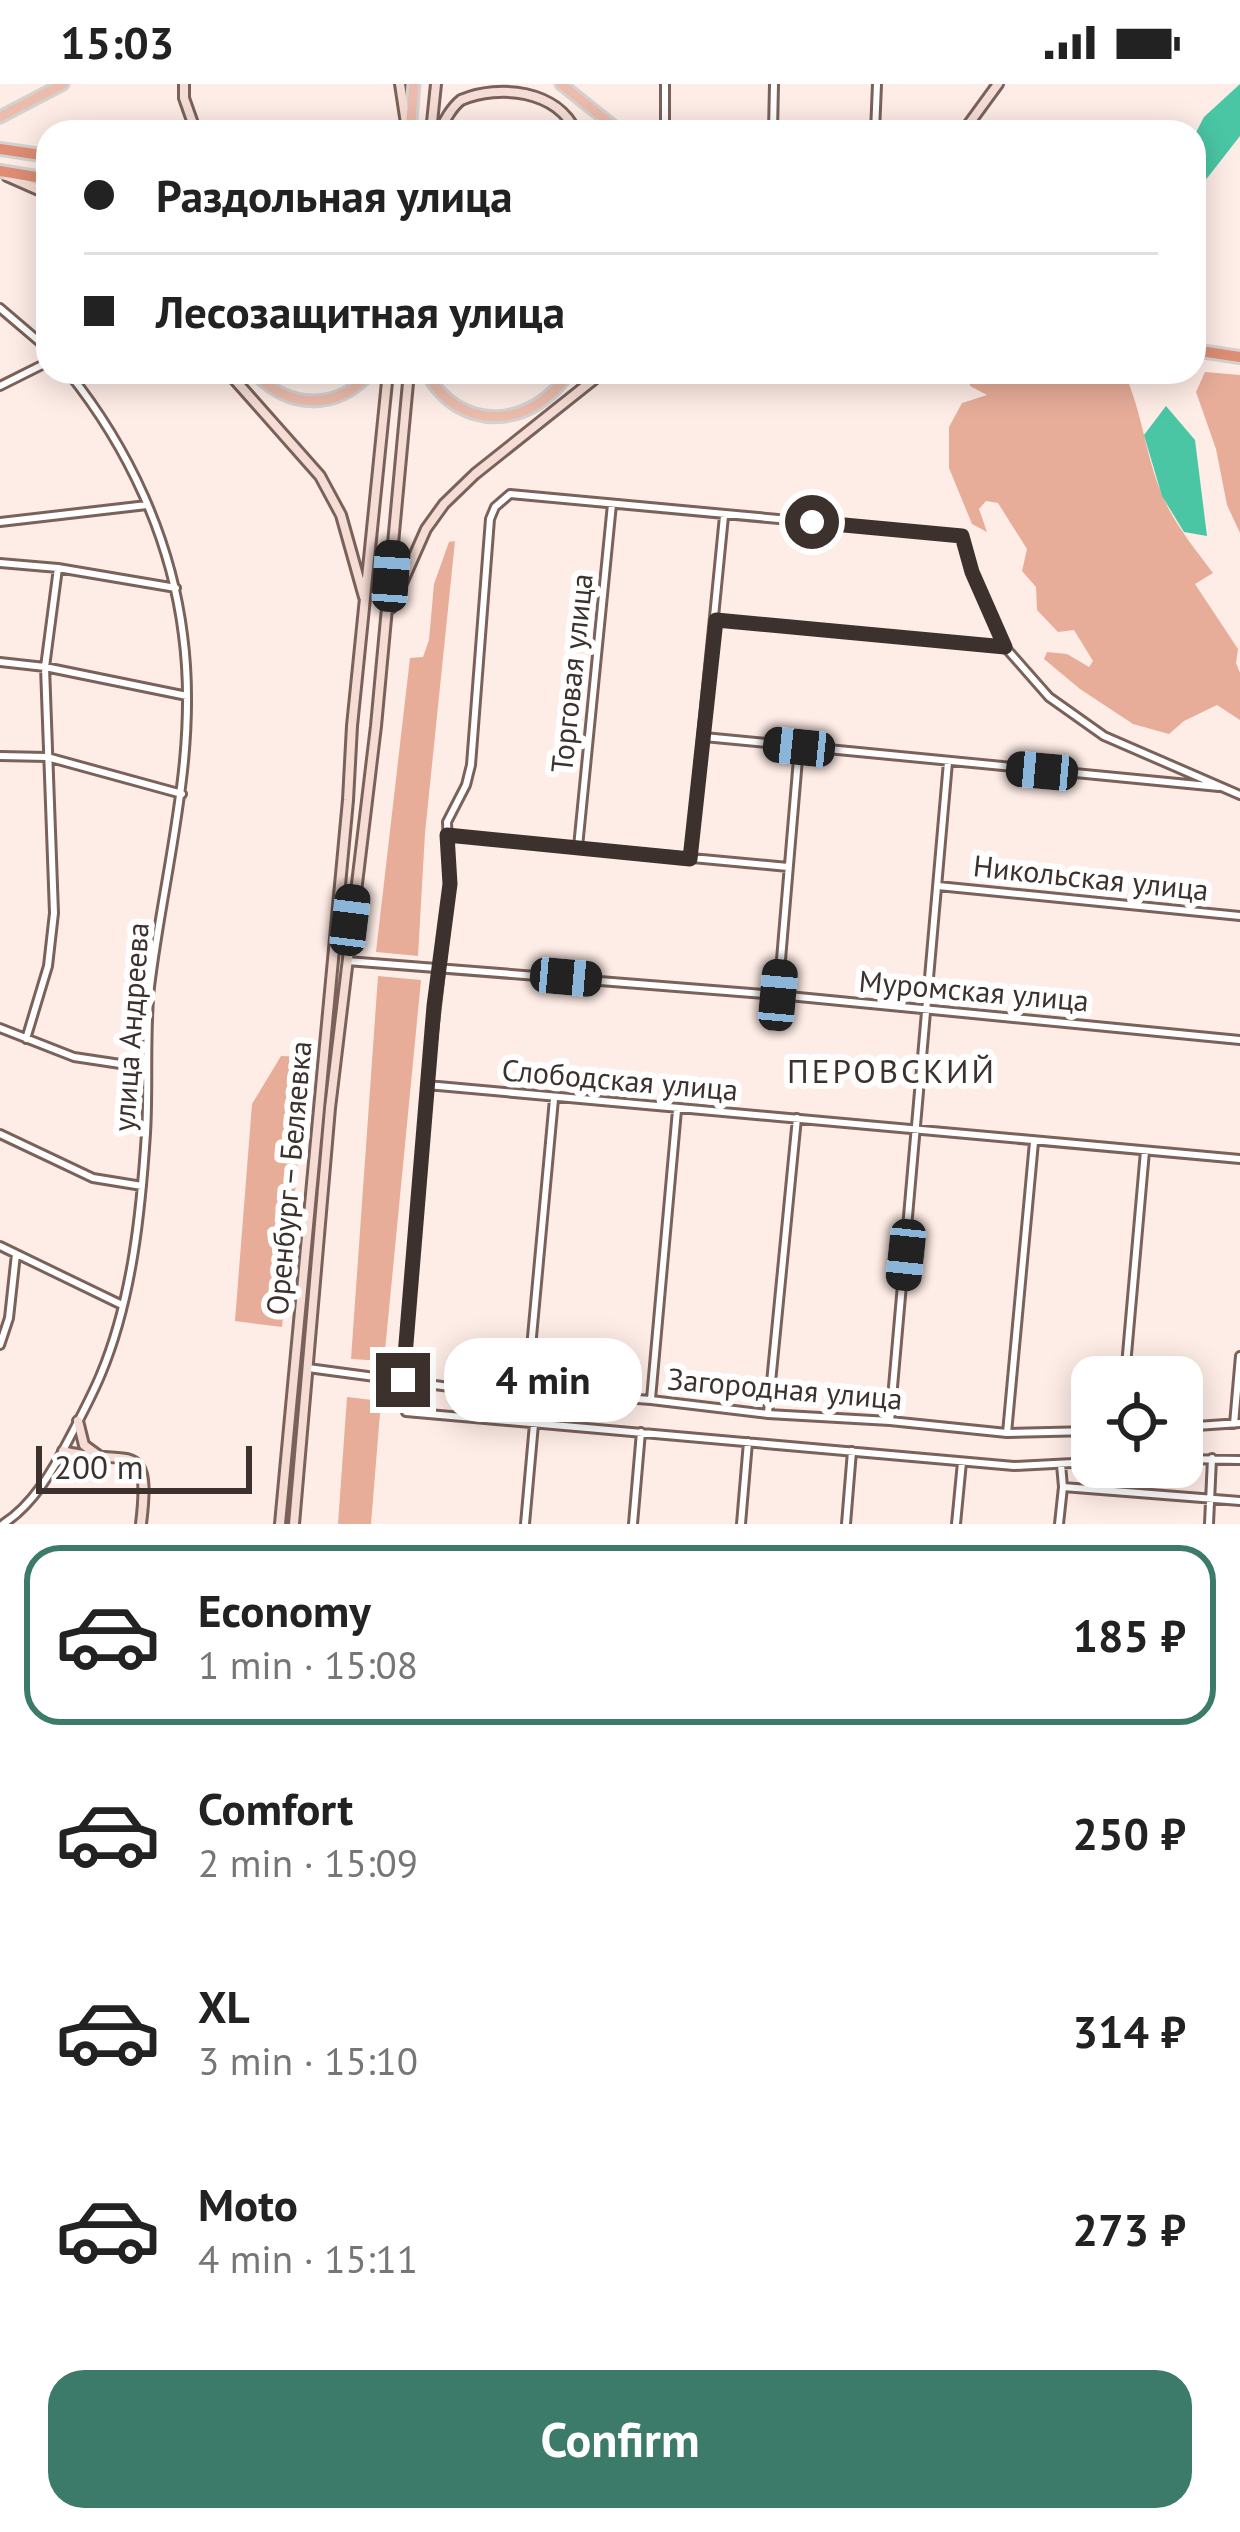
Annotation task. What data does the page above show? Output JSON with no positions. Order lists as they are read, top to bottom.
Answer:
{
  "streets": {
    "main road": ["Оренбург – Беляевка"],
    "street": [
      "Торговая улица",
      "Никольская улица",
      "Муромская улица",
      "улица Андреева",
      "Слободская улица",
      "Загородная улица"
    ]
  },
  "crossings": [
    ["Муромская улица", "Оренбург – Беляевка"],
    ["Оренбург – Беляевка", "Загородная улица"]
  ],
  "districts": ["ПЕРОВСКИЙ"],
  "scale_bar": "200 m",
  "page": {
    "status": "15:03",
    "banner": ["Раздольная улица", "Лесозащитная улица"],
    "bubble": "4 min",
    "scale": "200 m",
    "list": [
      {
        "name": "Economy",
        "note": "1 min · 15:08",
        "value": "185 ₽"
      },
      {
        "name": "Comfort",
        "note": "2 min · 15:09",
        "value": "250 ₽"
      },
      {
        "name": "XL",
        "note": "3 min · 15:10",
        "value": "314 ₽"
      },
      {
        "name": "Moto",
        "note": "4 min · 15:11",
        "value": "273 ₽"
      }
    ],
    "buttons": "Confirm"
  }
}
